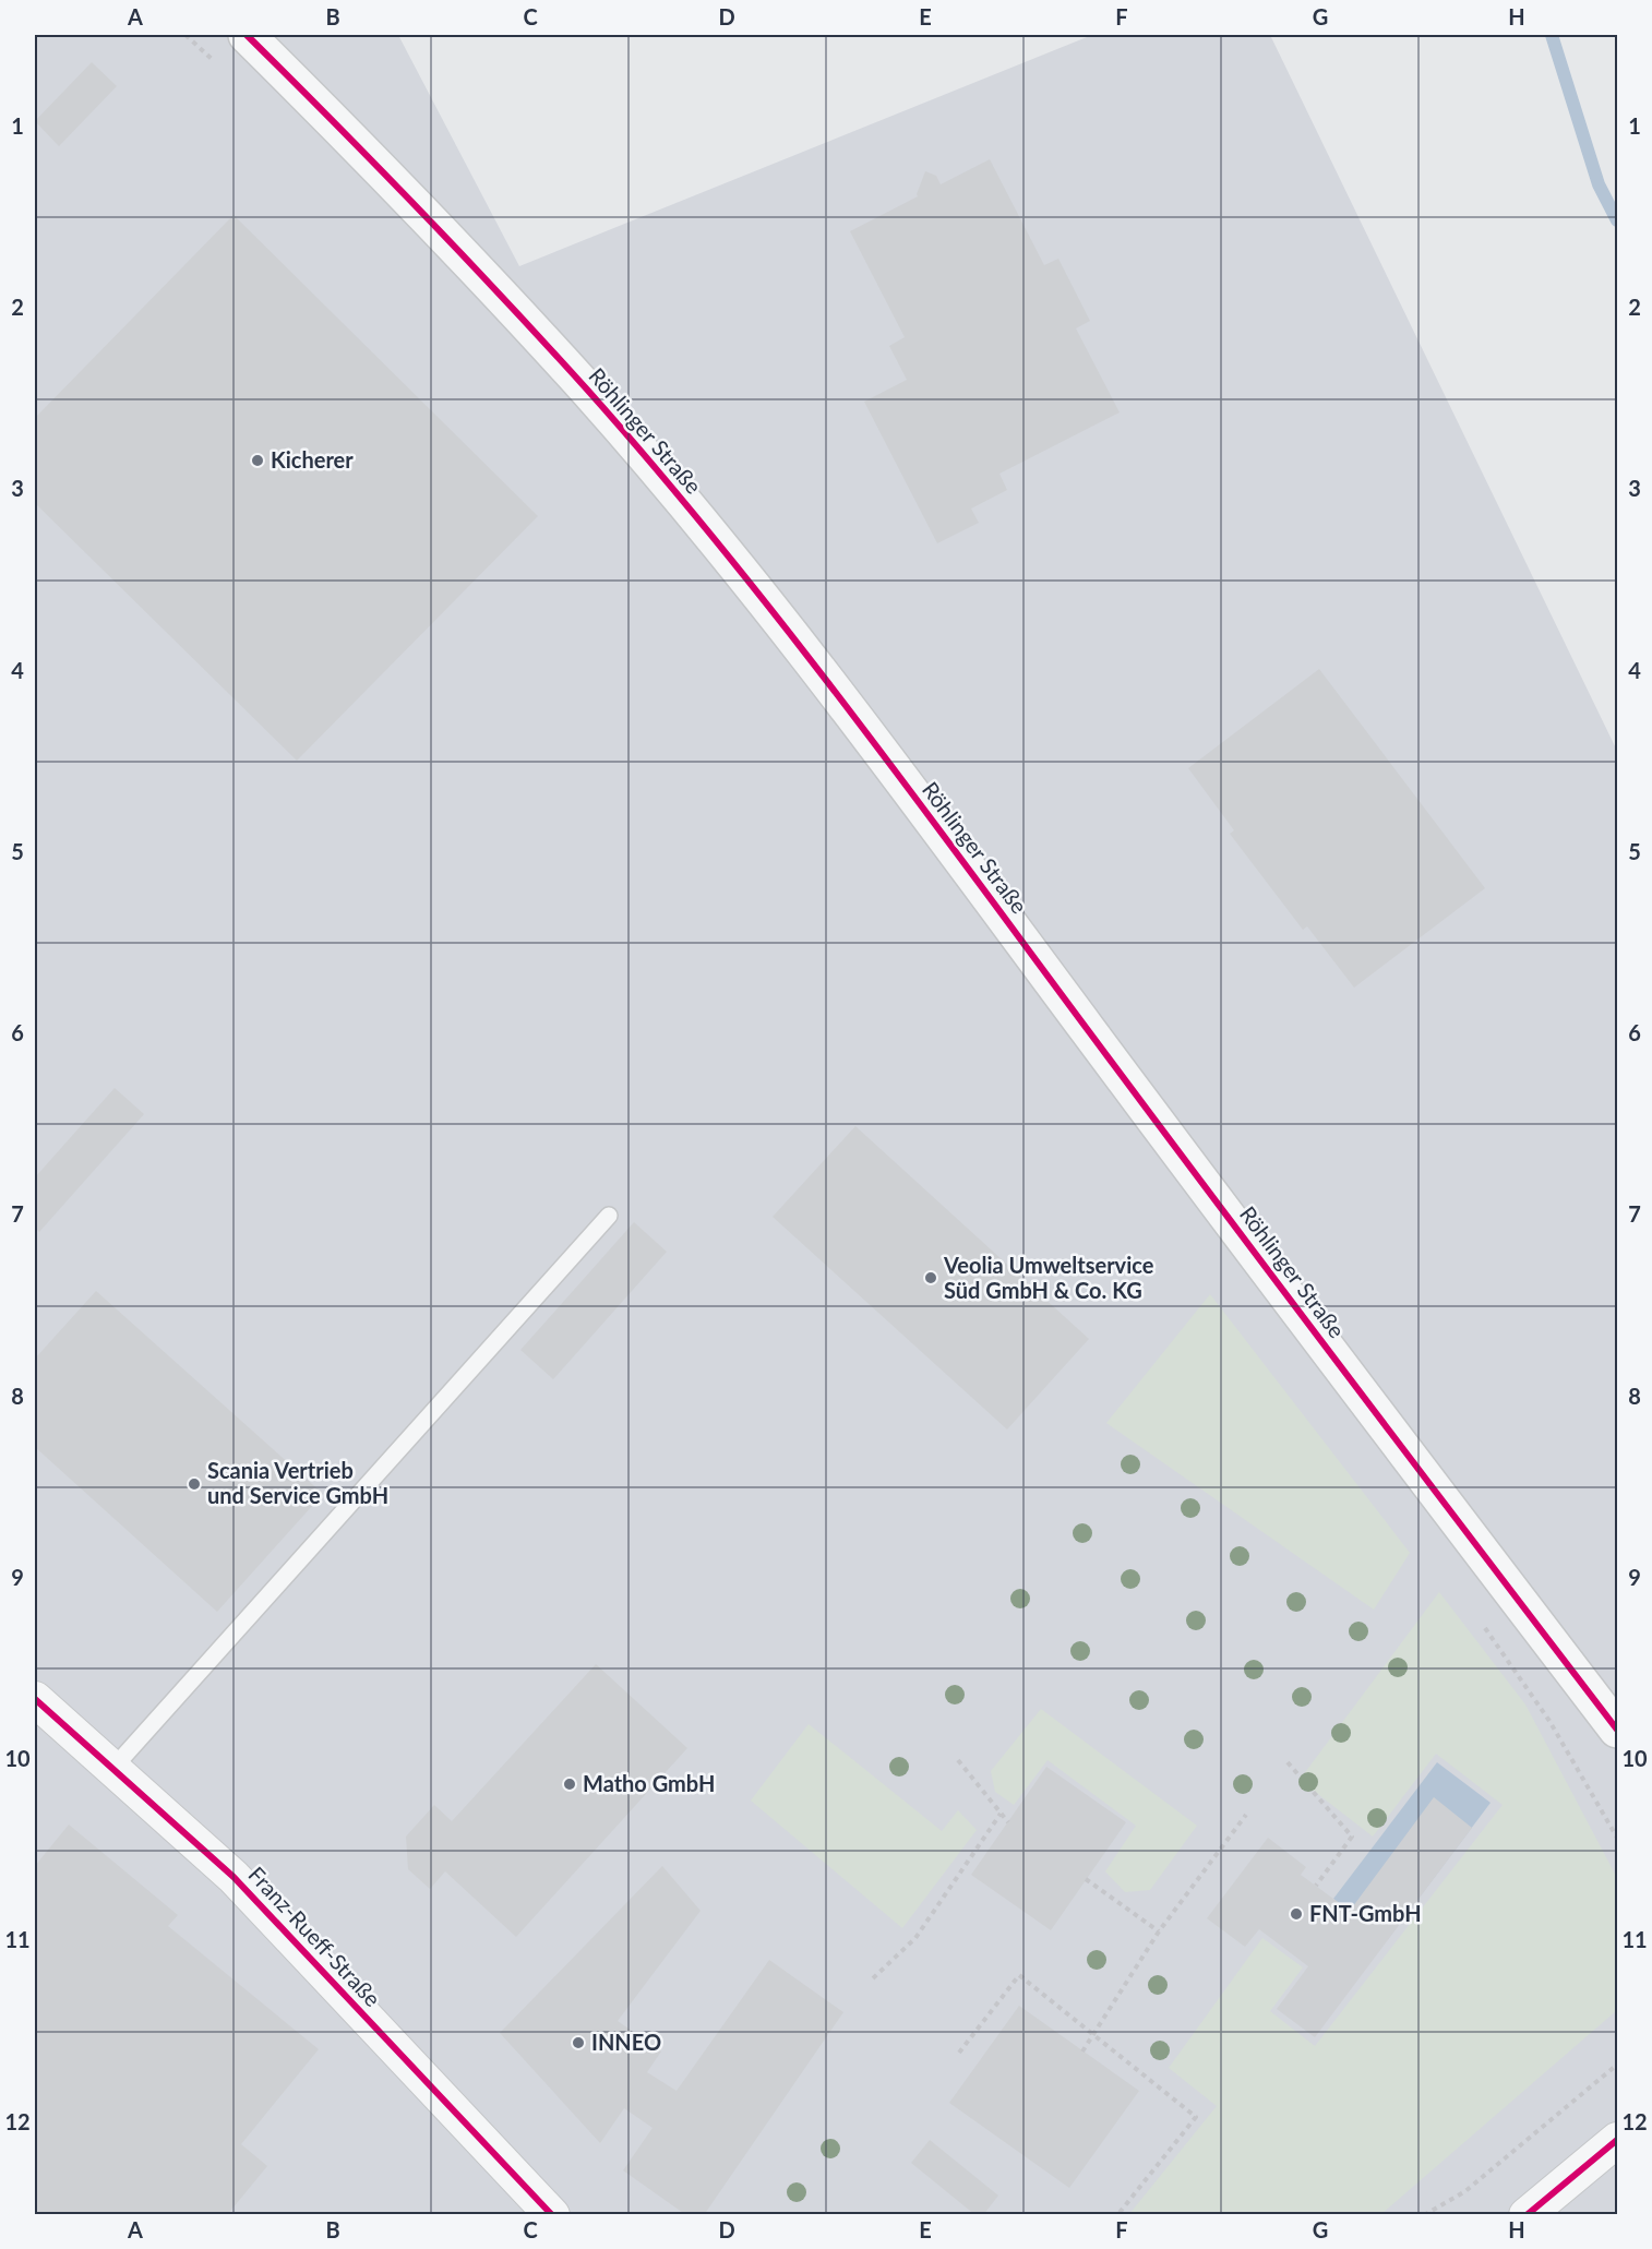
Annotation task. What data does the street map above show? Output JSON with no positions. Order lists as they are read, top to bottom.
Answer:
{
  "streets": {
    "street": ["Röhlinger Straße", "Franz-Rueff-Straße"]
  },
  "places": [
    "Kicherer",
    "Veolia Umweltservice Süd GmbH & Co. KG",
    "Scania Vertrieb und Service GmbH",
    "Matho GmbH",
    "FNT-GmbH",
    "INNEO"
  ],
  "grid": {
    "columns": [
      "A",
      "B",
      "C",
      "D",
      "E",
      "F",
      "G",
      "H"
    ],
    "rows": [
      "1",
      "2",
      "3",
      "4",
      "5",
      "6",
      "7",
      "8",
      "9",
      "10",
      "11",
      "12"
    ]
  }
}
